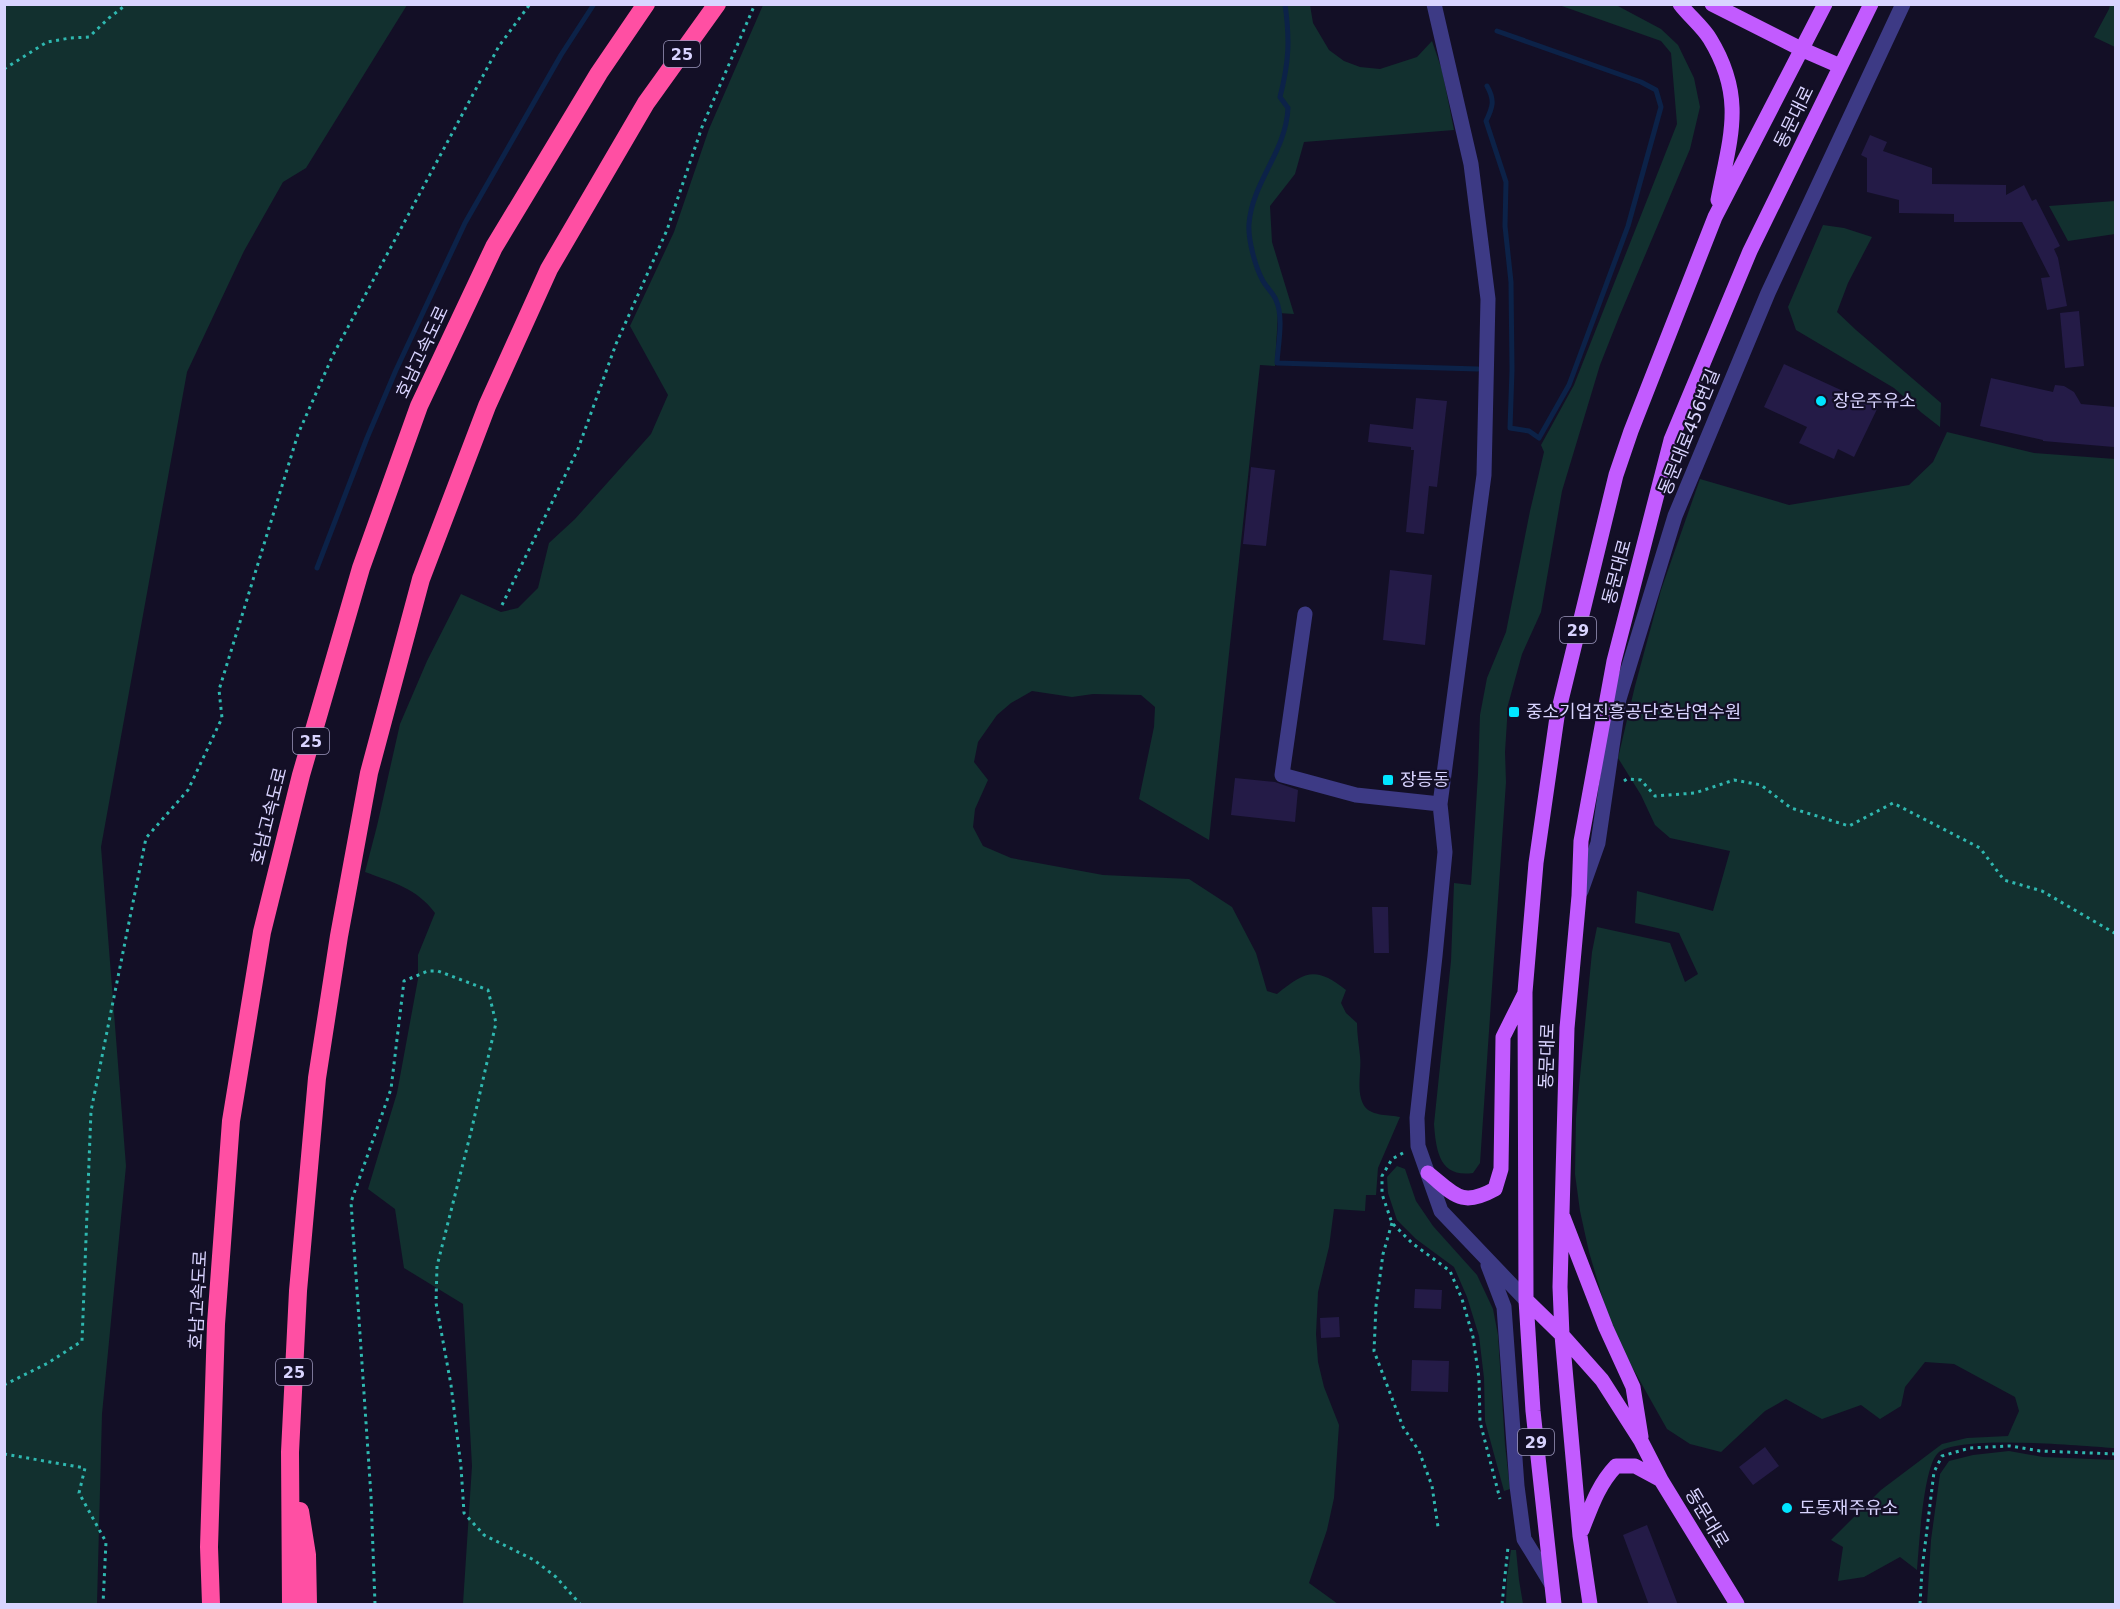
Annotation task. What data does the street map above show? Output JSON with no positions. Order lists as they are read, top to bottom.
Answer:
{
  "streets": {
    "highway": ["25", "호남고속도로"],
    "main road": ["동문대로", "29"],
    "street": ["동문대로456번길"]
  },
  "crossings": [
    ["동문대로", "동문대로456번길"]
  ],
  "places": {
    "other": ["장운주유소", "도동재주유소"],
    "transit": ["중소기업진흥공단호남연수원", "장등동"]
  }
}
